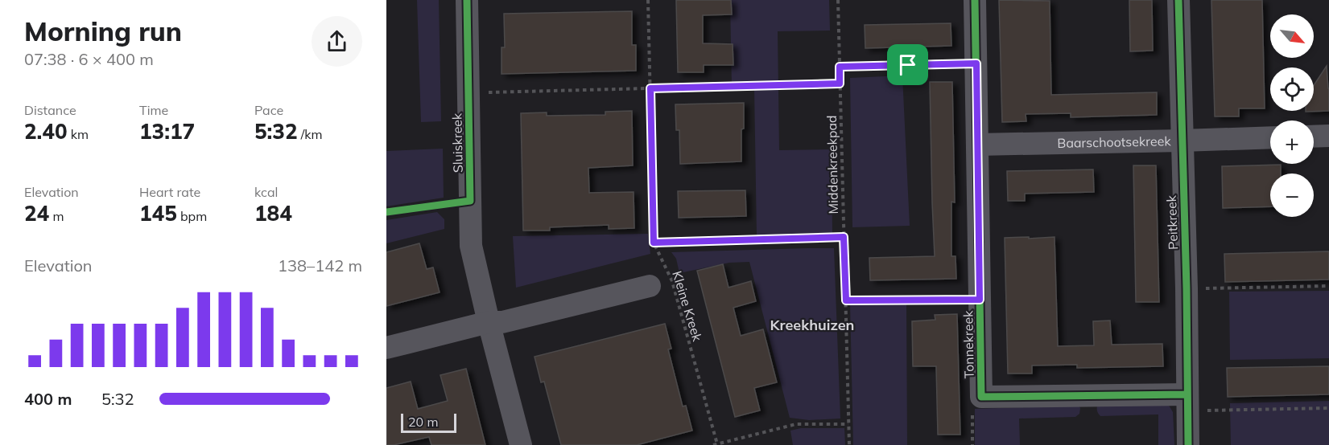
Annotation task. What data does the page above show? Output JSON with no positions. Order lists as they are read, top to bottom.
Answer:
{
  "streets": {
    "street": [
      "Baarschootsekreek",
      "Sluiskreek",
      "Peitkreek",
      "Tonnekreek"
    ],
    "path": ["Middenkreekpad", "Kleine Kreek"]
  },
  "crossings": [
    ["Baarschootsekreek", "Peitkreek"],
    ["Baarschootsekreek", "Tonnekreek"],
    ["Middenkreekpad", "Kleine Kreek"],
    ["Peitkreek", "Tonnekreek"]
  ],
  "districts": ["Kreekhuizen"],
  "scale_bar": "20 m",
  "north": "bottom right",
  "page": {
    "heading": ["Morning run", "07:38 · 6 × 400 m"],
    "map_buttons": ["+", "−"],
    "stats": [
      ["Distance", "2.40 km"],
      ["Time", "13:17"],
      ["Pace", "5:32 /km"],
      ["Elevation", "24 m"],
      ["Heart rate", "145 bpm"],
      ["kcal", "184"]
    ],
    "chart": ["Elevation", "138–142 m"],
    "list": [
      {
        "name": "400 m",
        "note": "5:32"
      }
    ],
    "scale": "20 m"
  }
}
